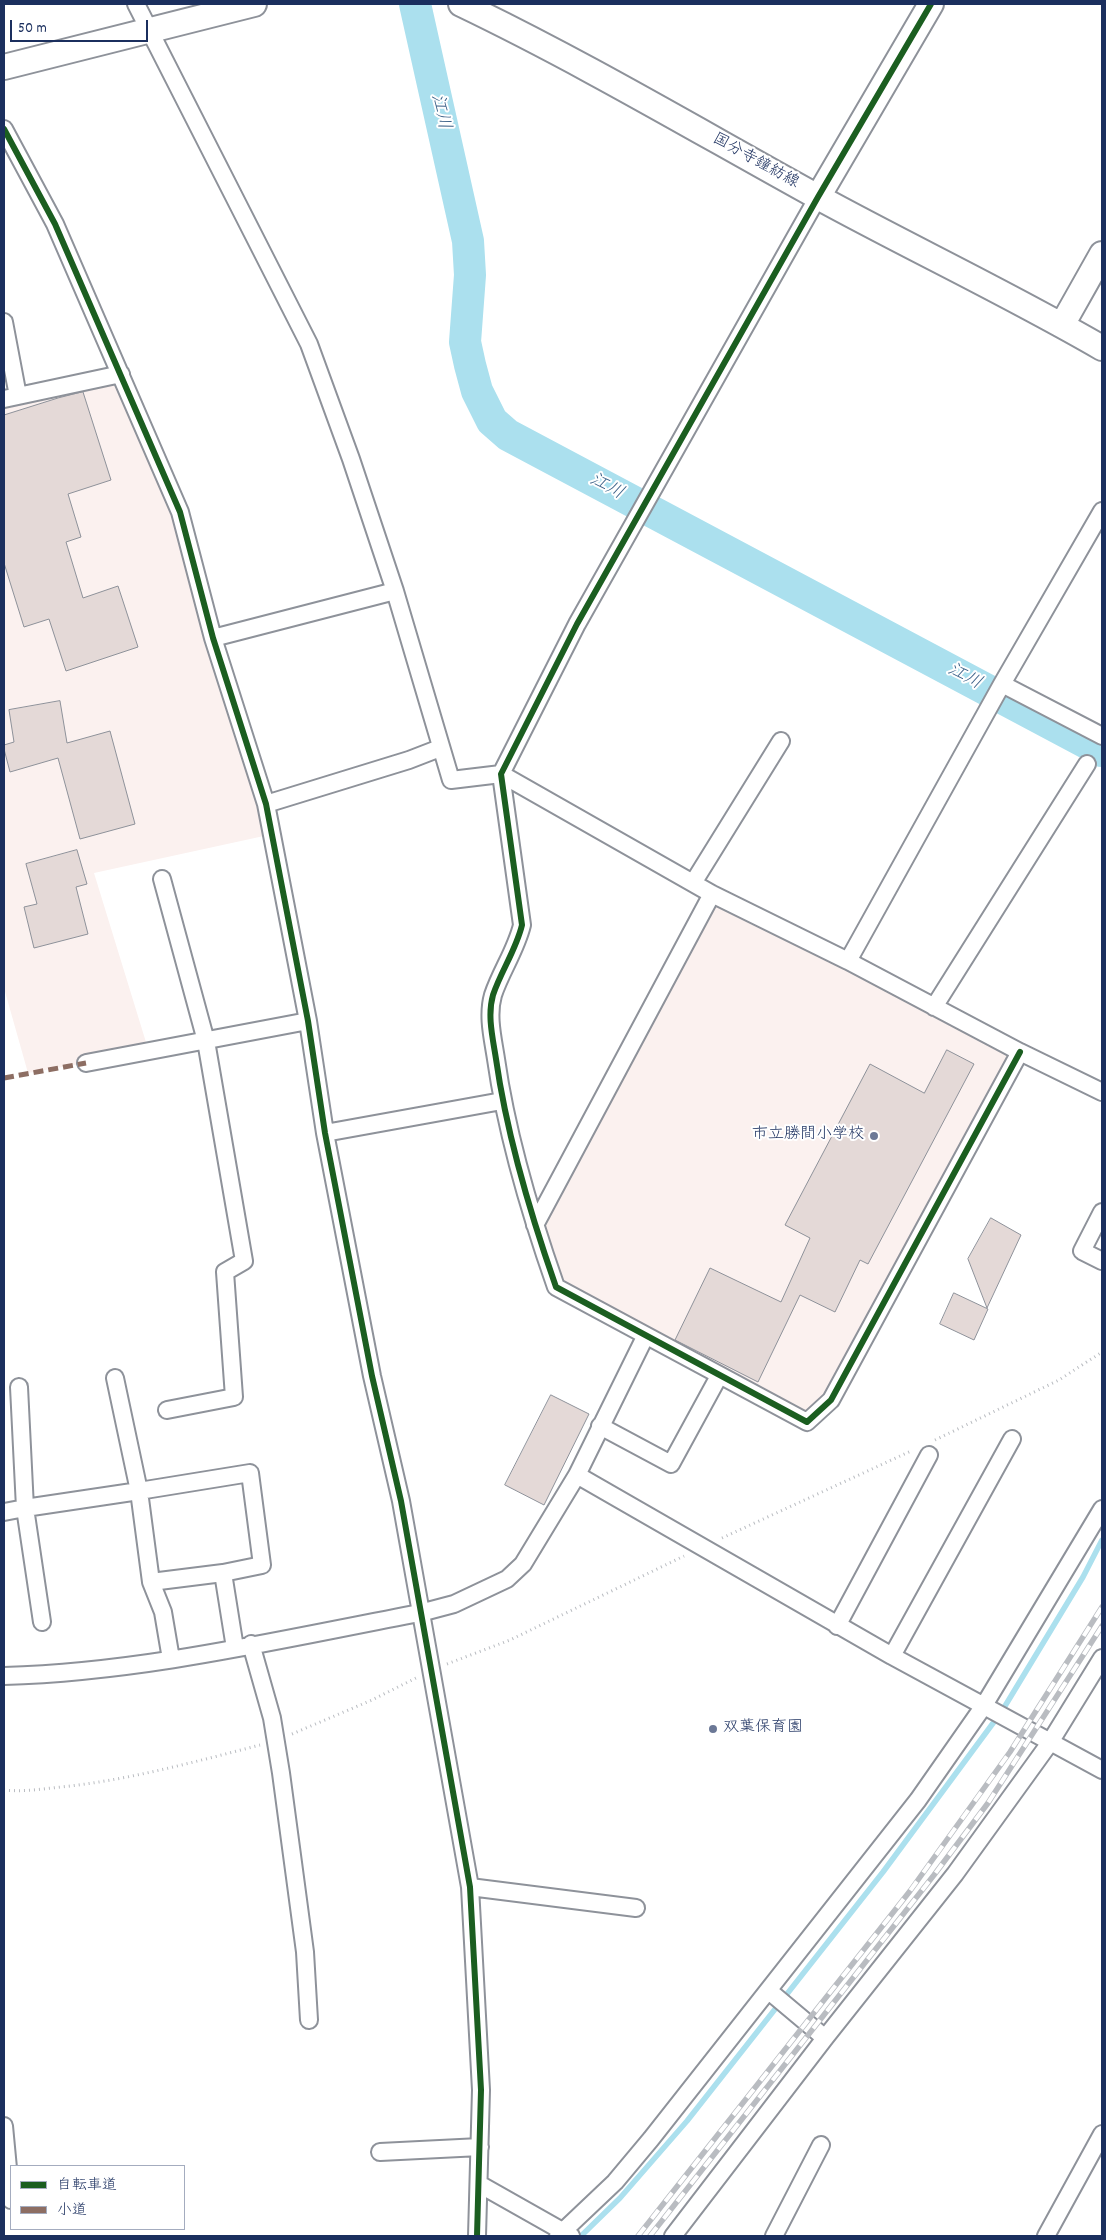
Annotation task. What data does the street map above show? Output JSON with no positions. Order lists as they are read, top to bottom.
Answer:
{
  "streets": {
    "street": ["国分寺鐘紡線"]
  },
  "water": ["江川"],
  "places": ["市立勝間小学校", "双葉保育園"],
  "legend": ["自転車道", "小道"],
  "scale_bar": "50 m"
}
